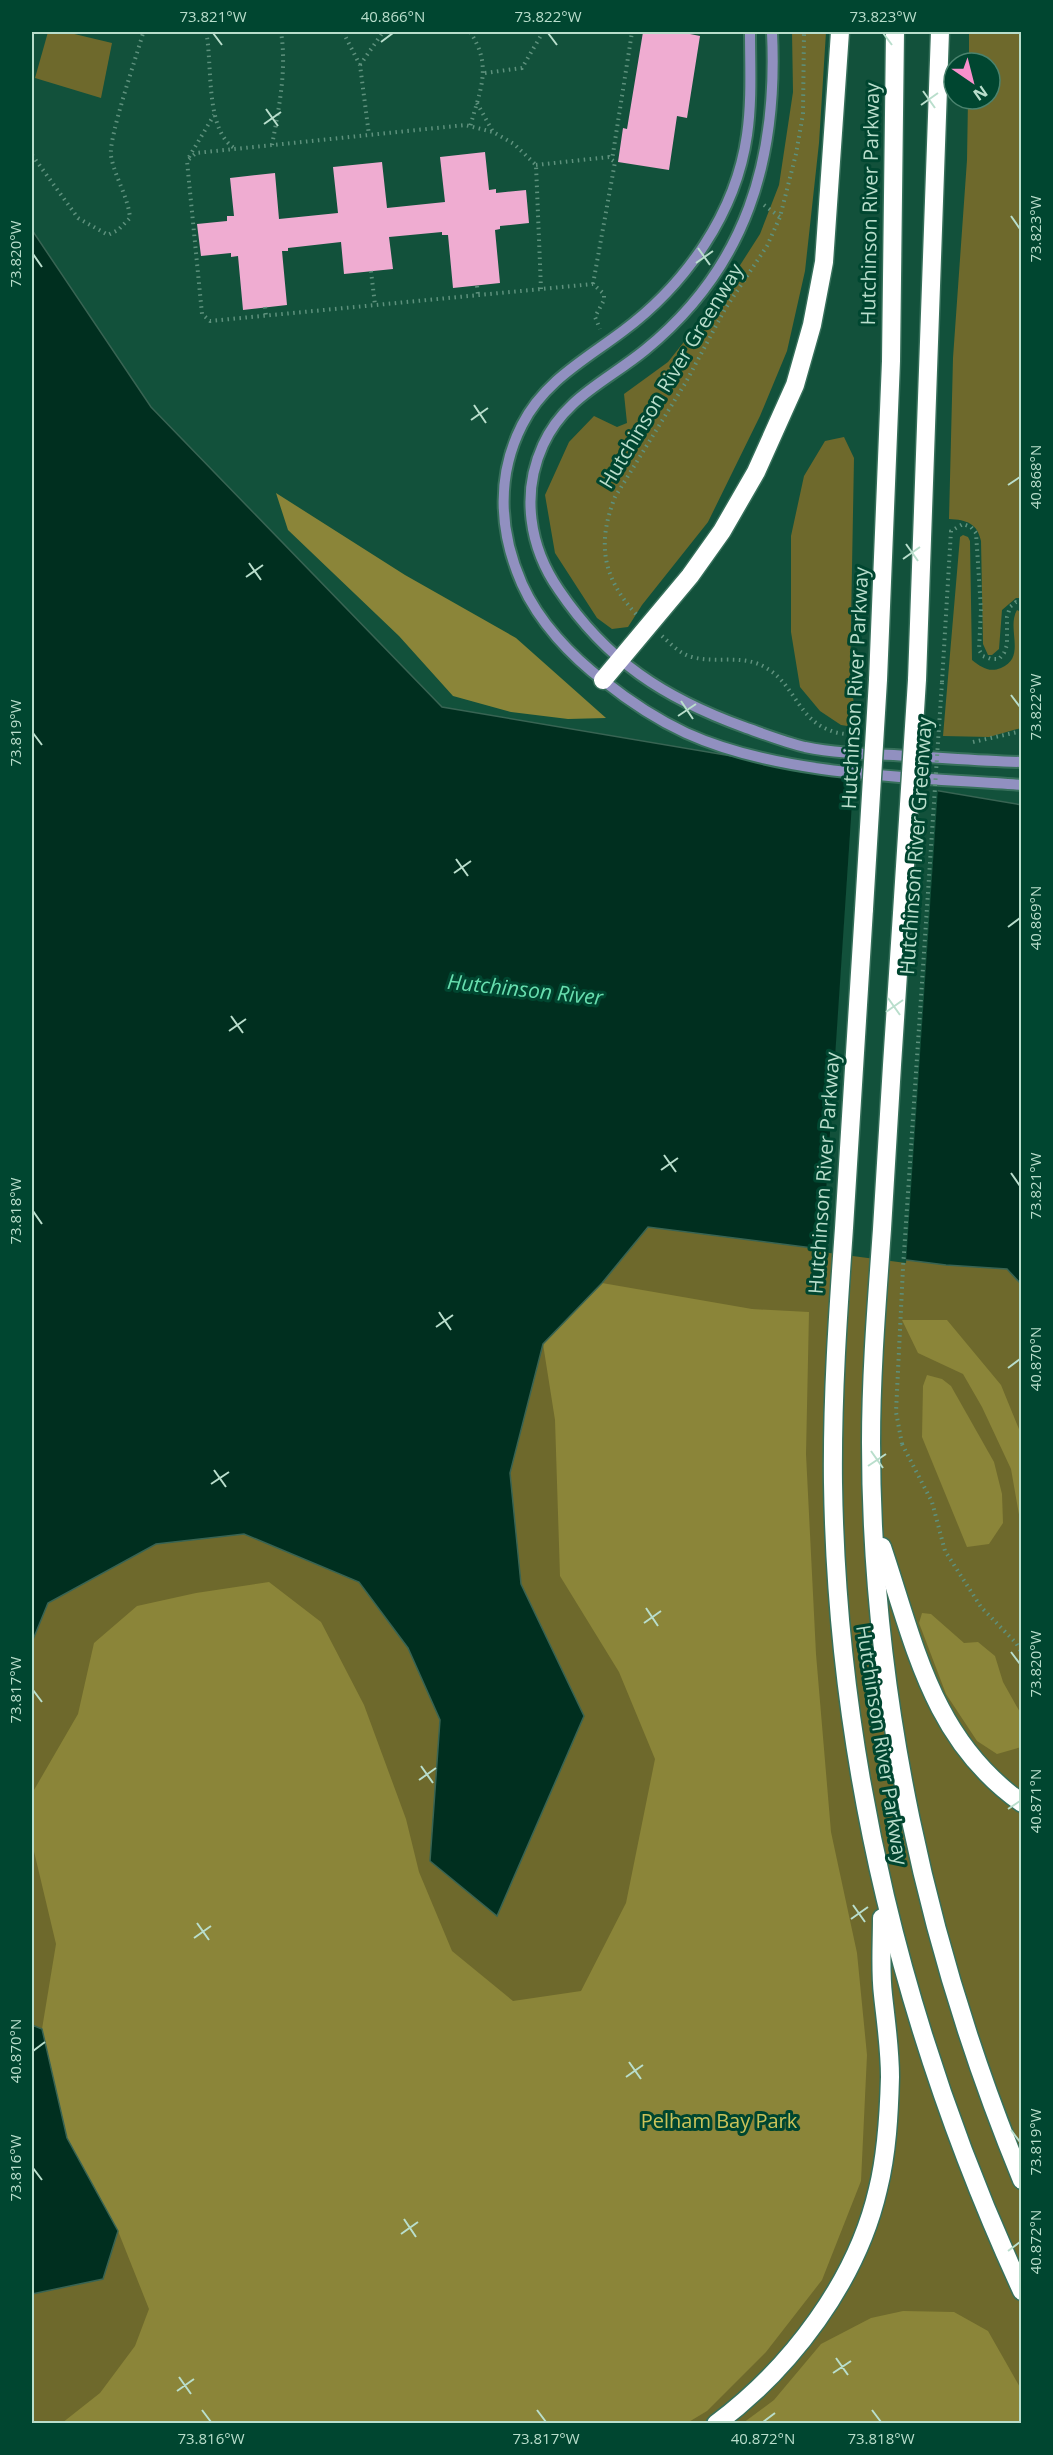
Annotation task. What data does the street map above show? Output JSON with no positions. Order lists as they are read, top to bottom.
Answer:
{
  "streets": {
    "highway": ["Hutchinson River Parkway"],
    "path": ["Hutchinson River Greenway"]
  },
  "water": ["Hutchinson River"],
  "parks": ["Pelham Bay Park"],
  "north": "bottom right",
  "coordinates": [
    "73.821°W",
    "40.866°N",
    "73.822°W",
    "73.823°W",
    "73.820°W",
    "40.868°N",
    "73.819°W",
    "40.869°N",
    "73.818°W",
    "40.870°N",
    "73.817°W",
    "40.871°N",
    "73.816°W",
    "40.872°N"
  ]
}
